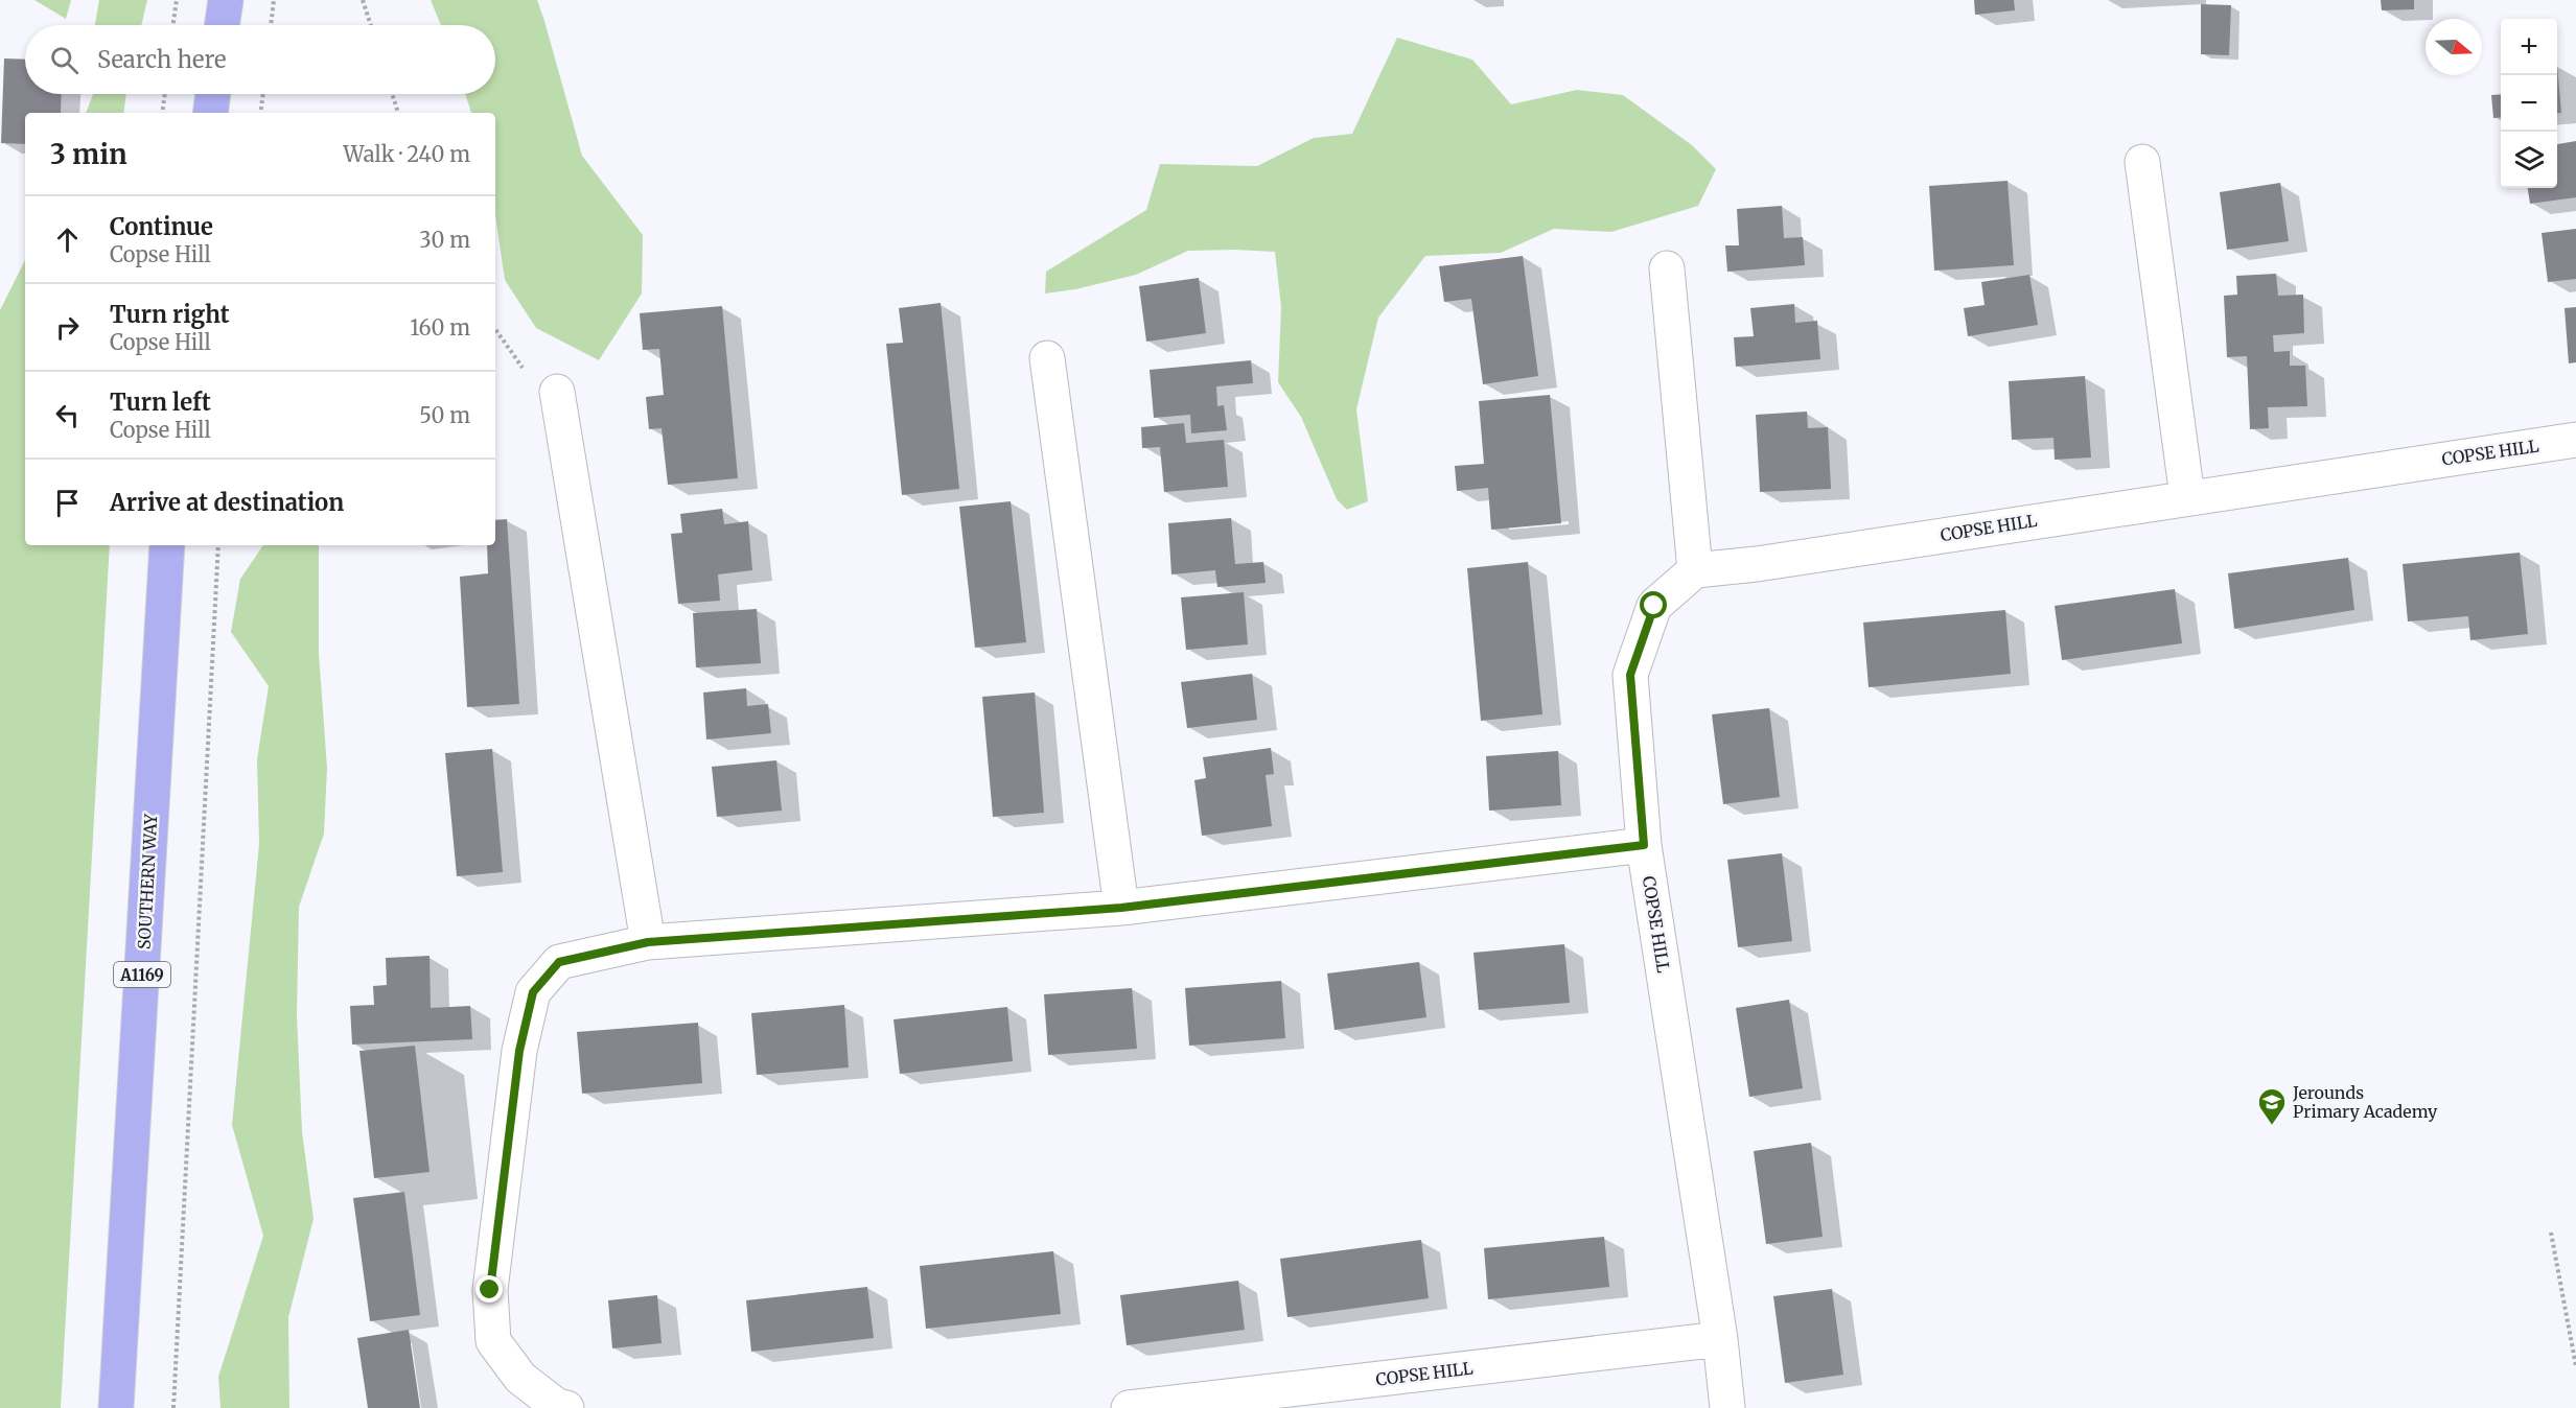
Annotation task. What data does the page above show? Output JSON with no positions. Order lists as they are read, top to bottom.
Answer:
{
  "streets": {
    "main road": ["SOUTHERN WAY", "A1169"],
    "street": ["COPSE HILL"]
  },
  "places": {
    "school or university": ["Jerounds Primary Academy"]
  },
  "north": "right",
  "page": {
    "map_buttons": ["+", "−"],
    "search": "Search here",
    "heading": ["3 min", "Walk · 240 m"],
    "list": [
      ["Continue", "Copse Hill", "30 m"],
      ["Turn right", "Copse Hill", "160 m"],
      ["Turn left", "Copse Hill", "50 m"],
      "Arrive at destination"
    ]
  }
}
